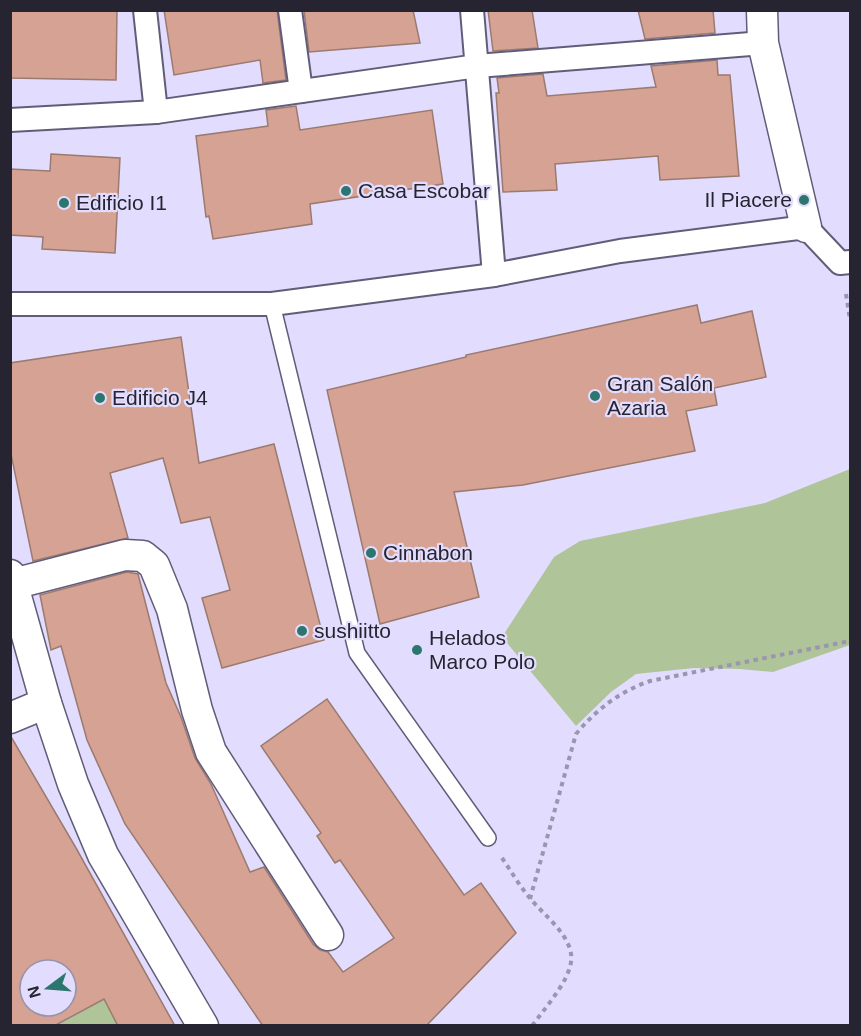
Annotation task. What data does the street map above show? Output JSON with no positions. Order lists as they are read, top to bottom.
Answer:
{
  "places": [
    "Casa Escobar",
    "Il Piacere",
    "Edificio I1",
    "Gran Salón Azaria",
    "Edificio J4",
    "Cinnabon",
    "sushiitto",
    "Helados Marco Polo"
  ],
  "north": "left"
}
